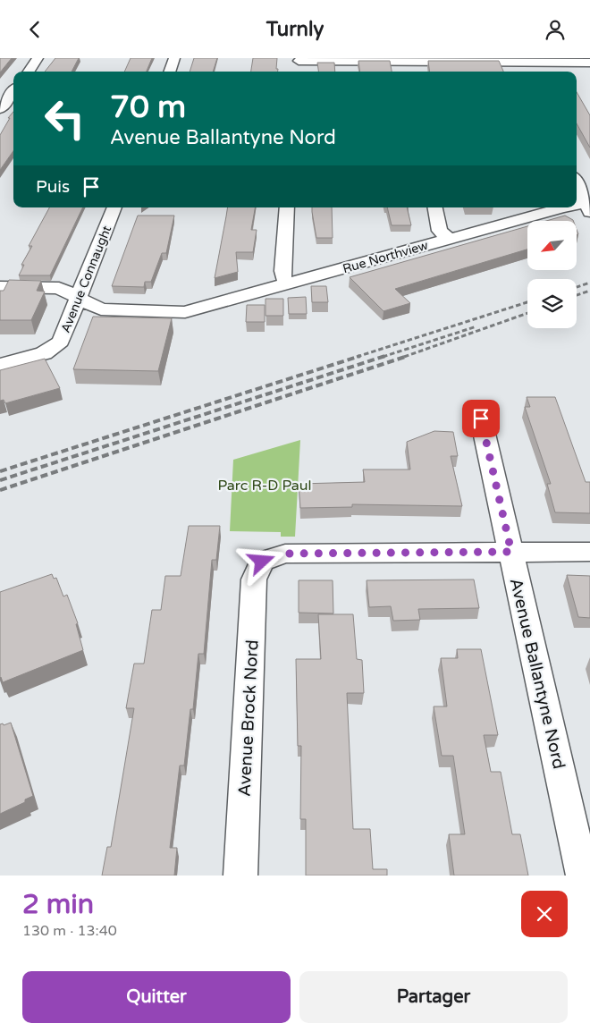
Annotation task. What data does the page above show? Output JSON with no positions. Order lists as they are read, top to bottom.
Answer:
{
  "streets": {
    "street": [
      "Rue Northview",
      "Avenue Connaught",
      "Avenue Ballantyne Nord",
      "Avenue Brock Nord"
    ]
  },
  "crossings": [
    ["Rue Northview", "Avenue Connaught"],
    ["Avenue Ballantyne Nord", "Avenue Brock Nord"]
  ],
  "parks": ["Parc R-D Paul"],
  "north": "bottom left",
  "page": {
    "header": "Turnly",
    "turn": ["70 m", "Avenue Ballantyne Nord"],
    "then": "Puis",
    "heading": ["2 min", "130 m · 13:40"],
    "buttons": ["Quitter", "Partager"]
  }
}
